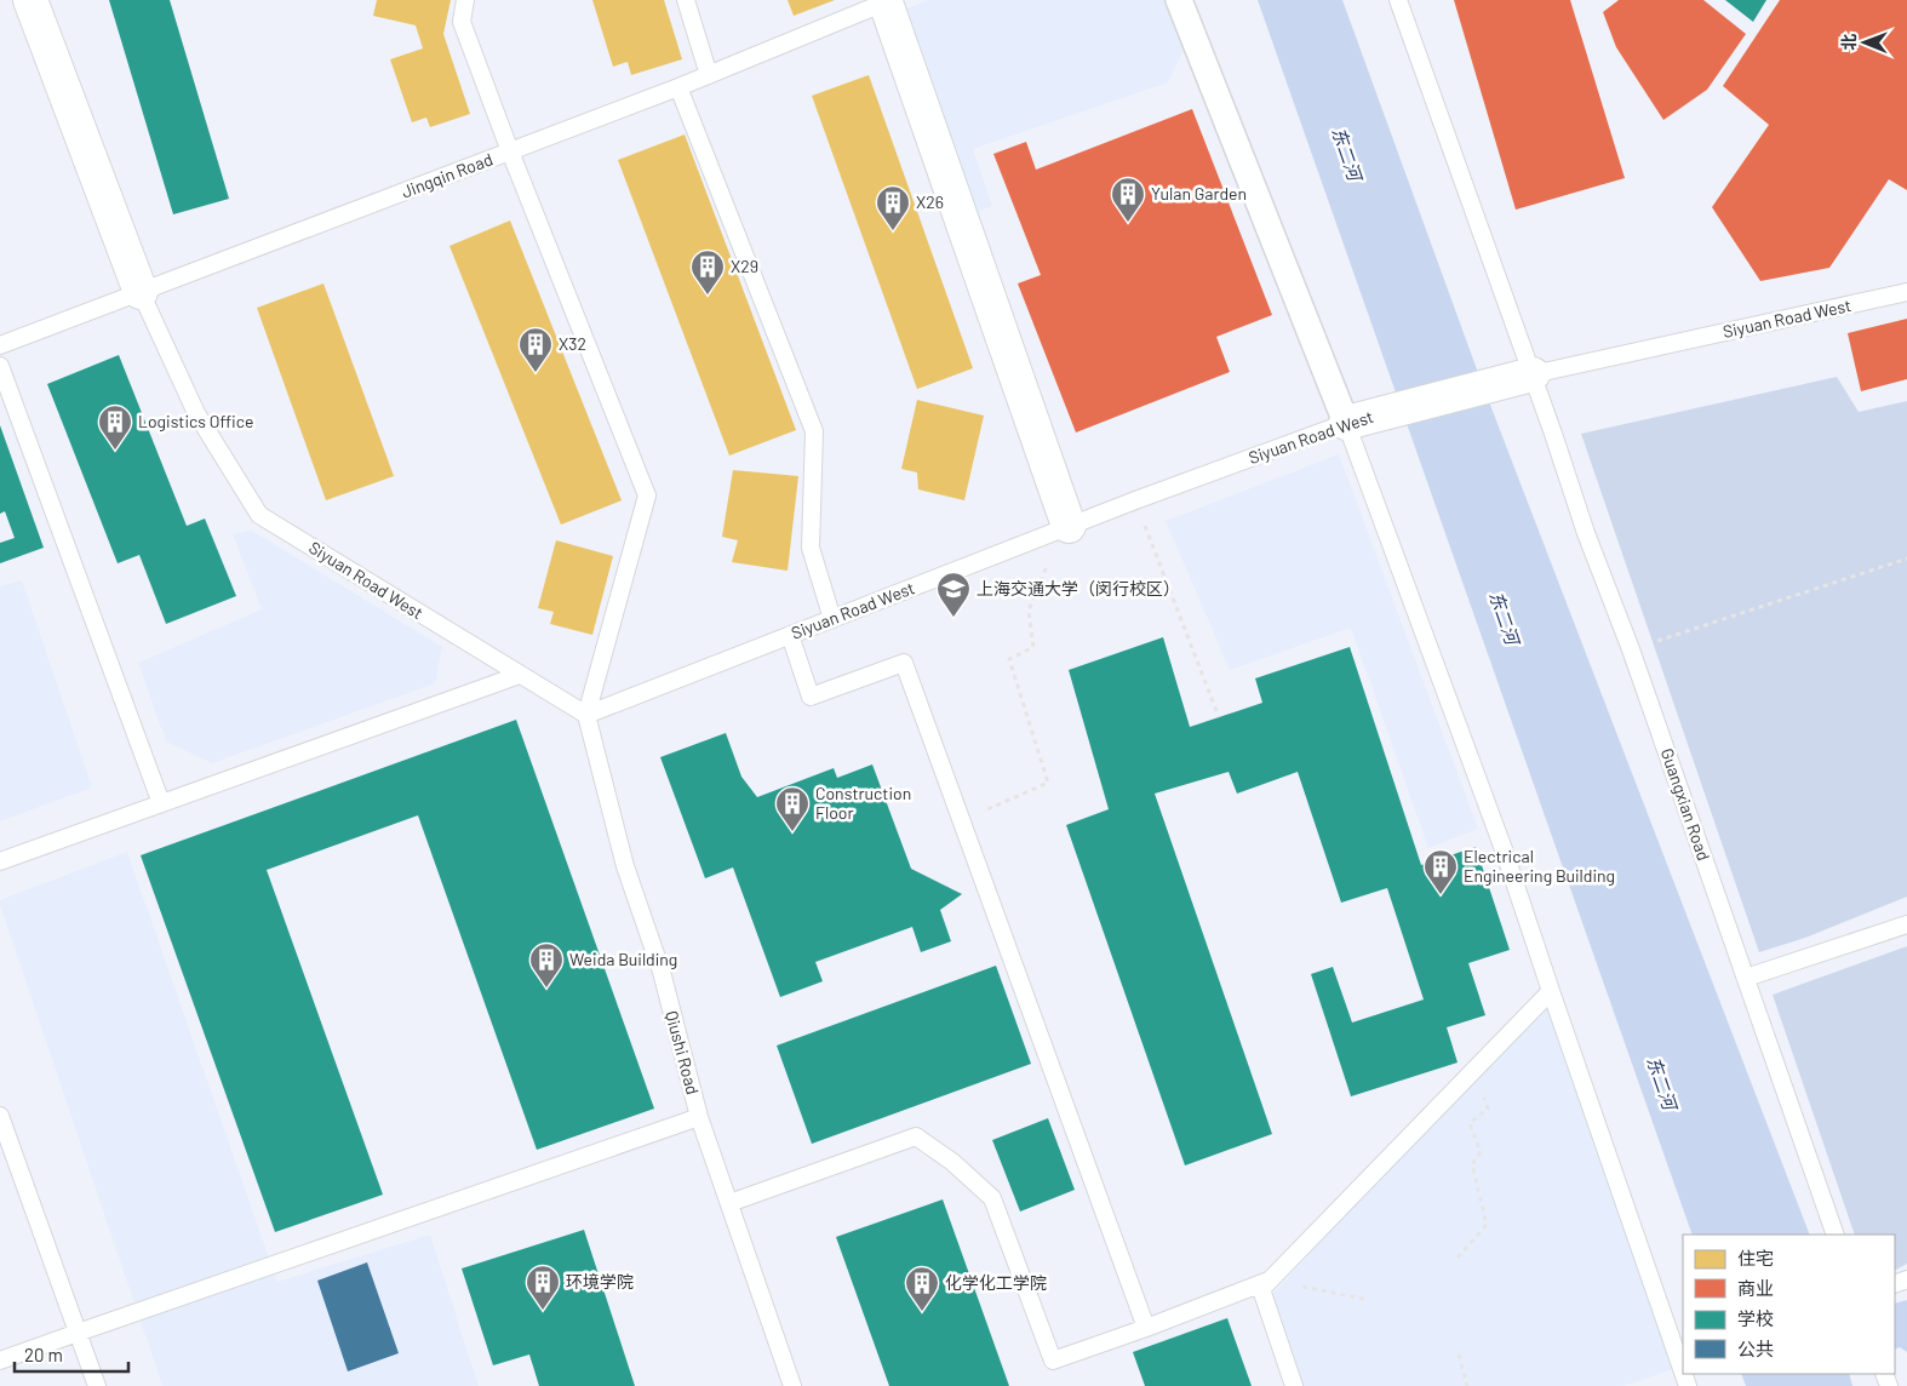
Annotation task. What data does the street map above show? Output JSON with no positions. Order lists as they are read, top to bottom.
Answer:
{
  "streets": {
    "street": ["Siyuan Road West"],
    "lane": ["Jingqin Road", "Guangxian Road", "Qiushi Road"]
  },
  "crossings": [
    ["Jingqin Road", "Siyuan Road West"],
    ["Siyuan Road West", "Guangxian Road"],
    ["Siyuan Road West", "Qiushi Road"]
  ],
  "water": ["东二河"],
  "places": {
    "building": [
      "Yulan Garden",
      "X26",
      "X29",
      "X32",
      "Logistics Office",
      "Construction Floor",
      "Electrical Engineering Building",
      "Weida Building",
      "环境学院",
      "化学化工学院"
    ],
    "school or university": ["上海交通大学（闵行校区）"]
  },
  "legend": [
    "住宅",
    "商业",
    "学校",
    "公共"
  ],
  "scale_bar": "20 m",
  "north": "left"
}
